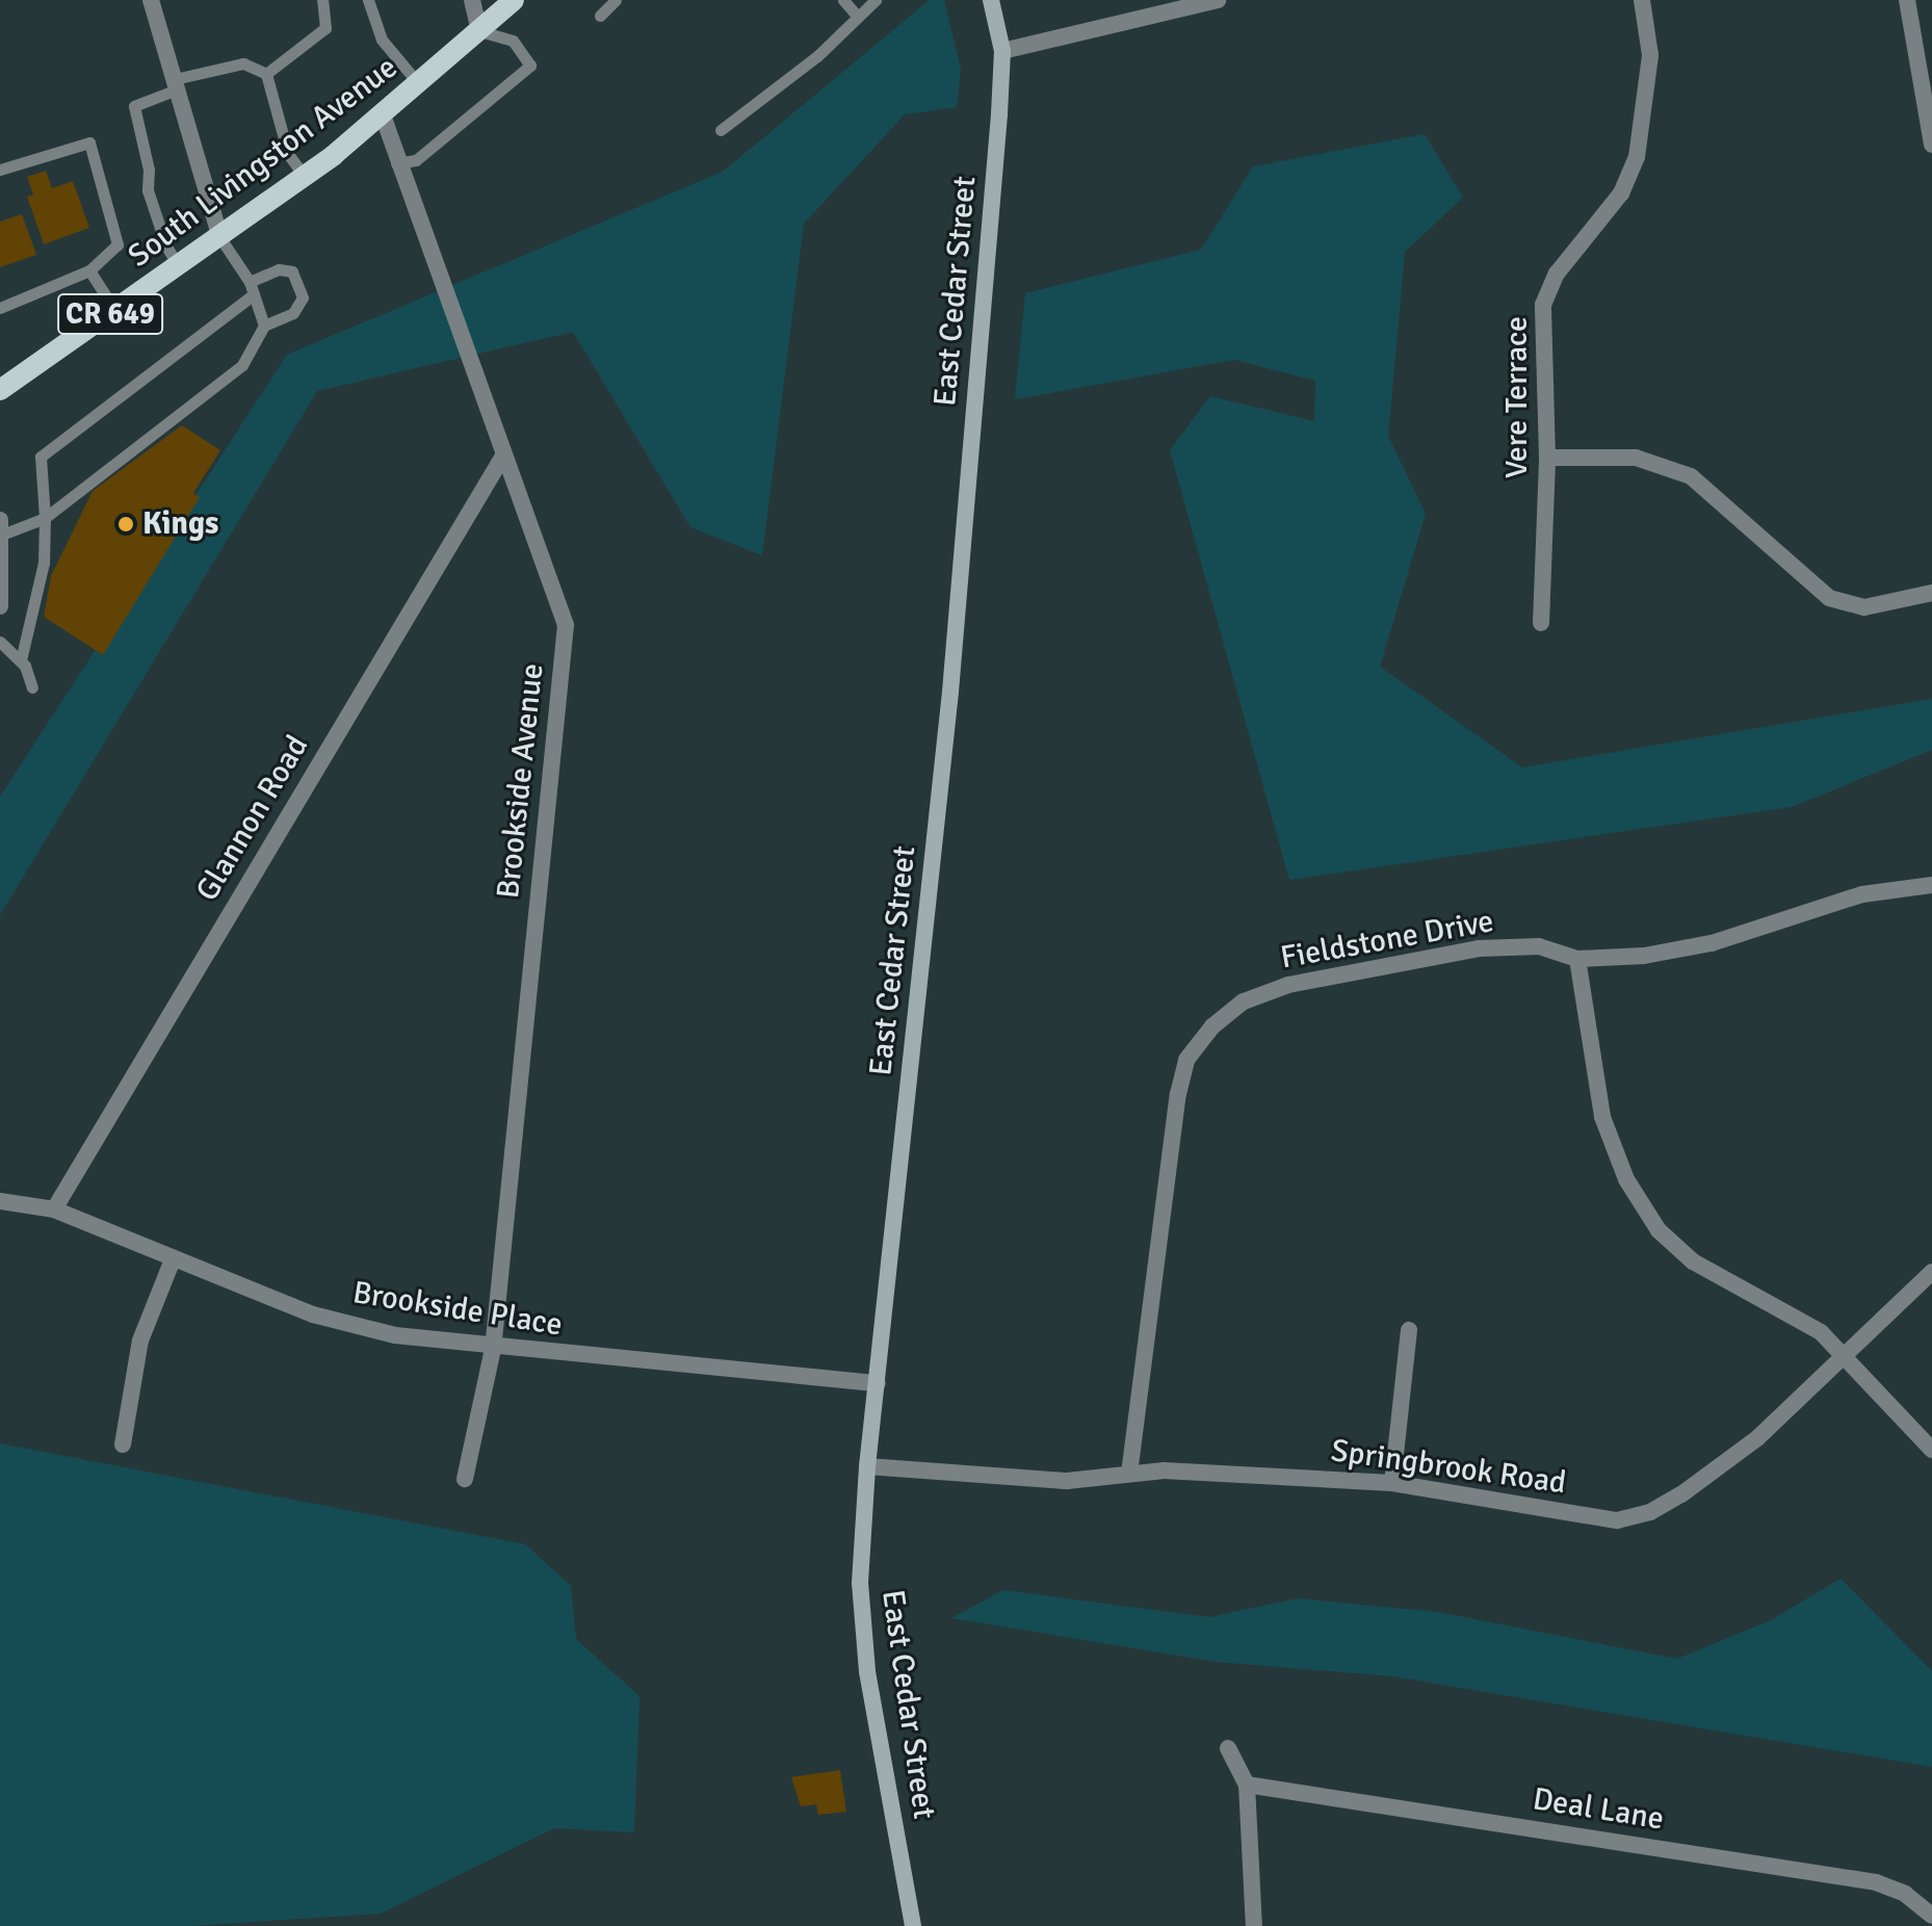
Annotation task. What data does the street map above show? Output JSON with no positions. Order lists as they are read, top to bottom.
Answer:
{
  "streets": {
    "main road": ["South Livingston Avenue", "CR 649"],
    "street": [
      "East Cedar Street",
      "Vere Terrace",
      "Brookside Avenue",
      "Glannon Road",
      "Fieldstone Drive",
      "Brookside Place",
      "Springbrook Road",
      "Deal Lane"
    ]
  },
  "crossings": [
    ["South Livingston Avenue", "Brookside Avenue"],
    ["East Cedar Street", "Brookside Place"],
    ["East Cedar Street", "Springbrook Road"],
    ["Brookside Avenue", "Glannon Road"],
    ["Brookside Avenue", "Brookside Place"],
    ["Glannon Road", "Brookside Place"],
    ["Fieldstone Drive", "Springbrook Road"]
  ],
  "places": ["Kings"]
}
